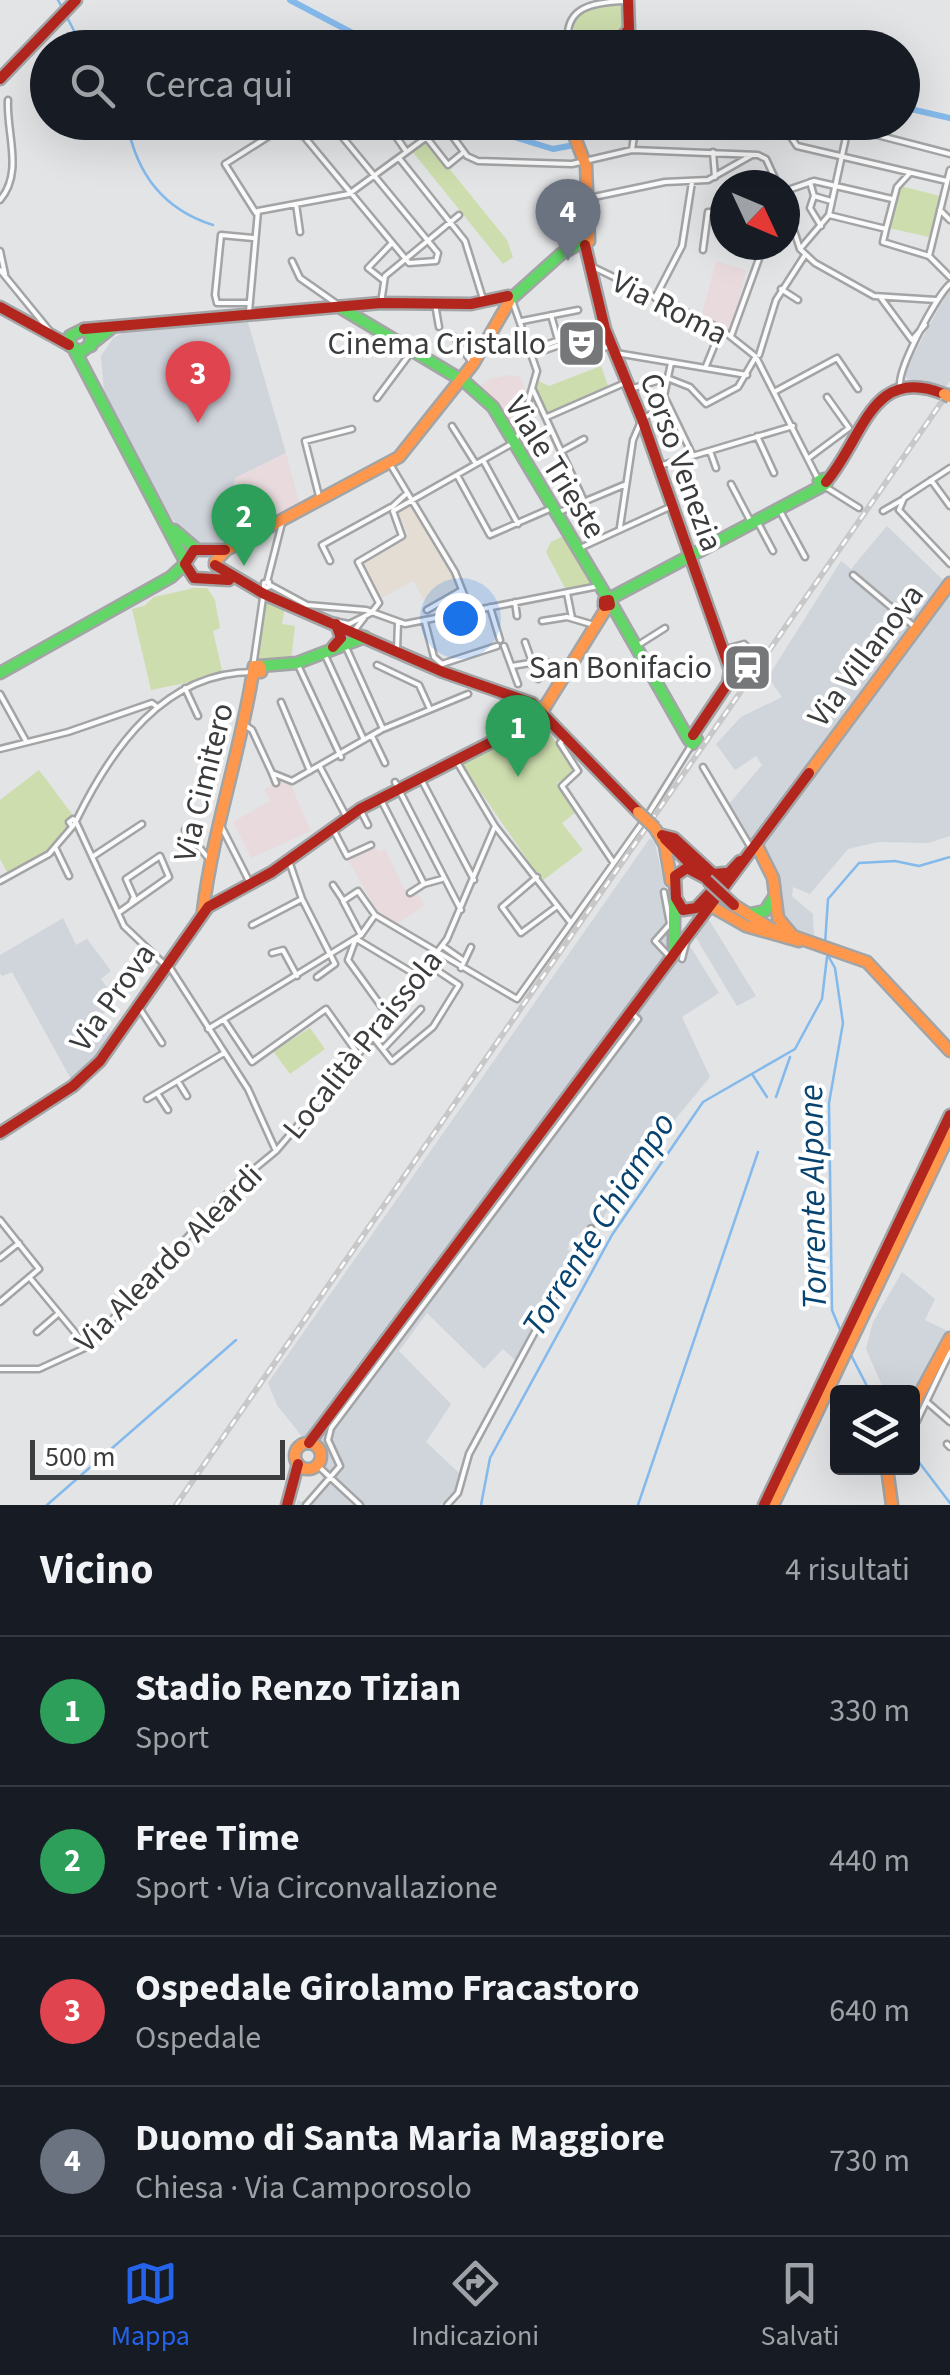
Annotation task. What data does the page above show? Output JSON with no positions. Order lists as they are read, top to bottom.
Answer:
{
  "streets": {
    "main road": [
      "Corso Venezia",
      "Viale Trieste",
      "Via Villanova",
      "Via Cimitero",
      "Via Prova"
    ],
    "street": ["Via Roma", "Località Praissola", "Via Aleardo Aleardi"]
  },
  "crossings": [
    ["Via Roma", "Corso Venezia"],
    ["Via Cimitero", "Via Prova"],
    ["Località Praissola", "Via Aleardo Aleardi"]
  ],
  "water": ["Torrente Alpone", "Torrente Chiampo"],
  "places": {
    "theatre": ["Cinema Cristallo"],
    "station": ["San Bonifacio"]
  },
  "scale_bar": "500 m",
  "north": "bottom right",
  "page": {
    "search": "Cerca qui",
    "pins": [
      "4",
      "3",
      "2",
      "1"
    ],
    "scale": "500 m",
    "heading": ["Vicino", "4 risultati"],
    "list": [
      {
        "mark": "1",
        "name": "Stadio Renzo Tizian",
        "note": "Sport",
        "value": "330 m"
      },
      {
        "mark": "2",
        "name": "Free Time",
        "note": "Sport · Via Circonvallazione",
        "value": "440 m"
      },
      {
        "mark": "3",
        "name": "Ospedale Girolamo Fracastoro",
        "note": "Ospedale",
        "value": "640 m"
      },
      {
        "mark": "4",
        "name": "Duomo di Santa Maria Maggiore",
        "note": "Chiesa · Via Camporosolo",
        "value": "730 m"
      }
    ],
    "nav": ["Mappa", "Indicazioni", "Salvati"]
  }
}
